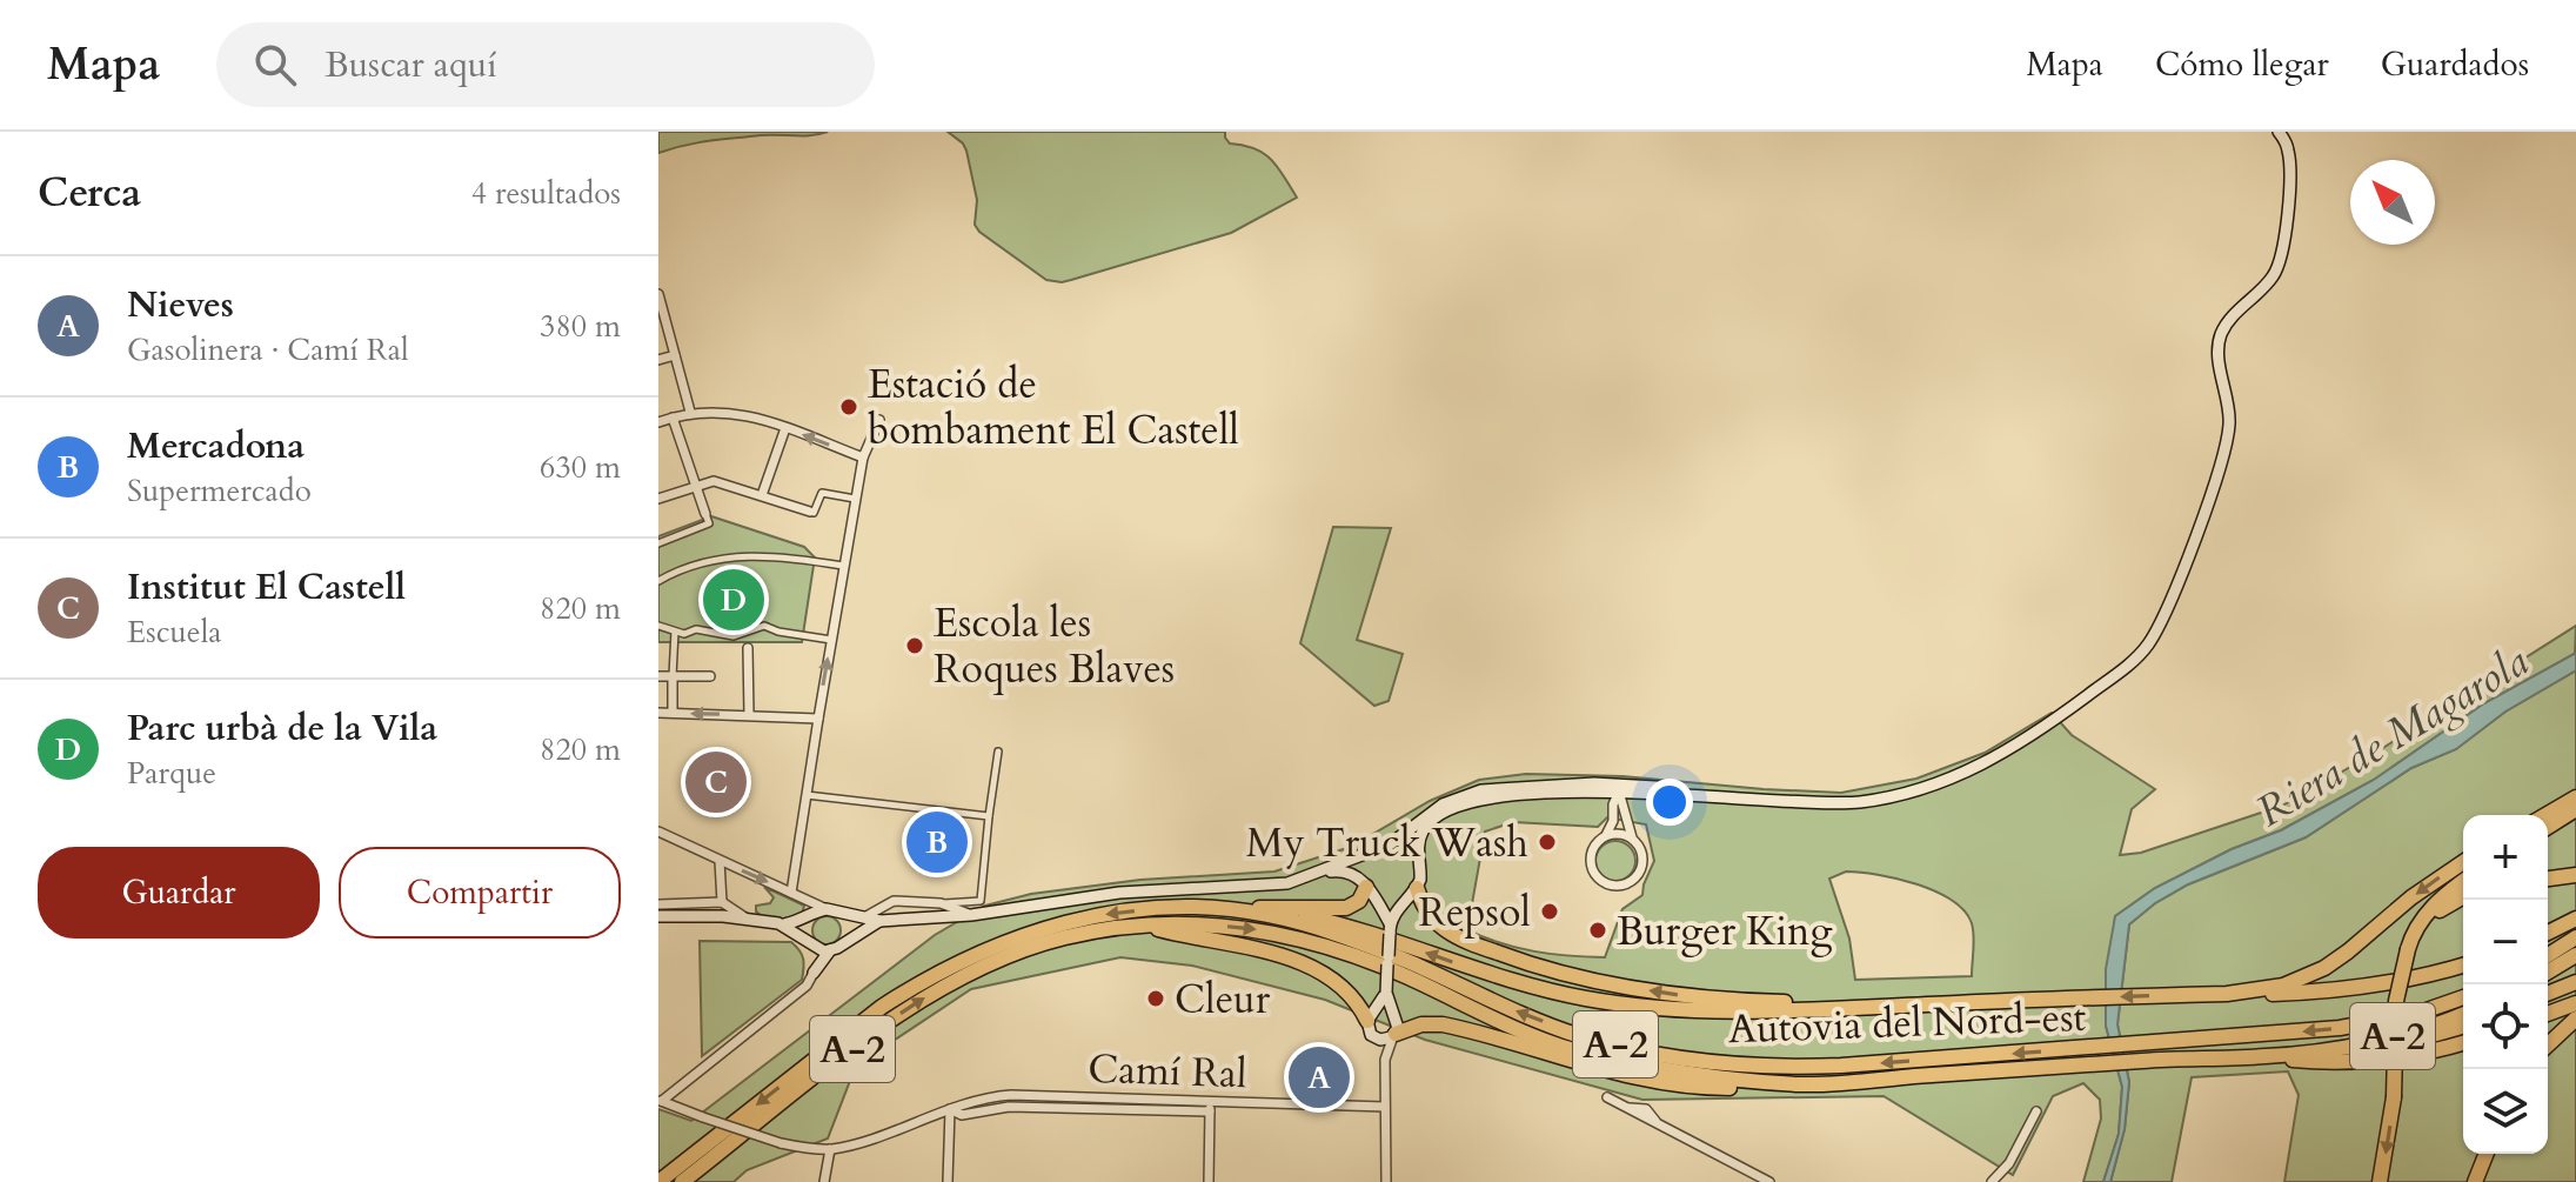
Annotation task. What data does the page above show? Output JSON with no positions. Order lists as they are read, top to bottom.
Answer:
{
  "streets": {
    "highway": ["Autovia del Nord-est", "A-2"],
    "street": ["Camí Ral"]
  },
  "water": ["Riera de Magarola"],
  "places": [
    "Estació de bombament El Castell",
    "Escola les Roques Blaves",
    "My Truck Wash",
    "Repsol",
    "Burger King",
    "Cleur"
  ],
  "north": "top left",
  "page": {
    "header": "Mapa",
    "search": "Buscar aquí",
    "nav": ["Mapa", "Cómo llegar", "Guardados"],
    "heading": ["Cerca", "4 resultados"],
    "list": [
      {
        "mark": "A",
        "name": "Nieves",
        "note": "Gasolinera · Camí Ral",
        "value": "380 m"
      },
      {
        "mark": "B",
        "name": "Mercadona",
        "note": "Supermercado",
        "value": "630 m"
      },
      {
        "mark": "C",
        "name": "Institut El Castell",
        "note": "Escuela",
        "value": "820 m"
      },
      {
        "mark": "D",
        "name": "Parc urbà de la Vila",
        "note": "Parque",
        "value": "820 m"
      }
    ],
    "pins": [
      "D",
      "C",
      "B",
      "A"
    ],
    "map_buttons": ["+", "−"],
    "buttons": ["Guardar", "Compartir"]
  }
}
